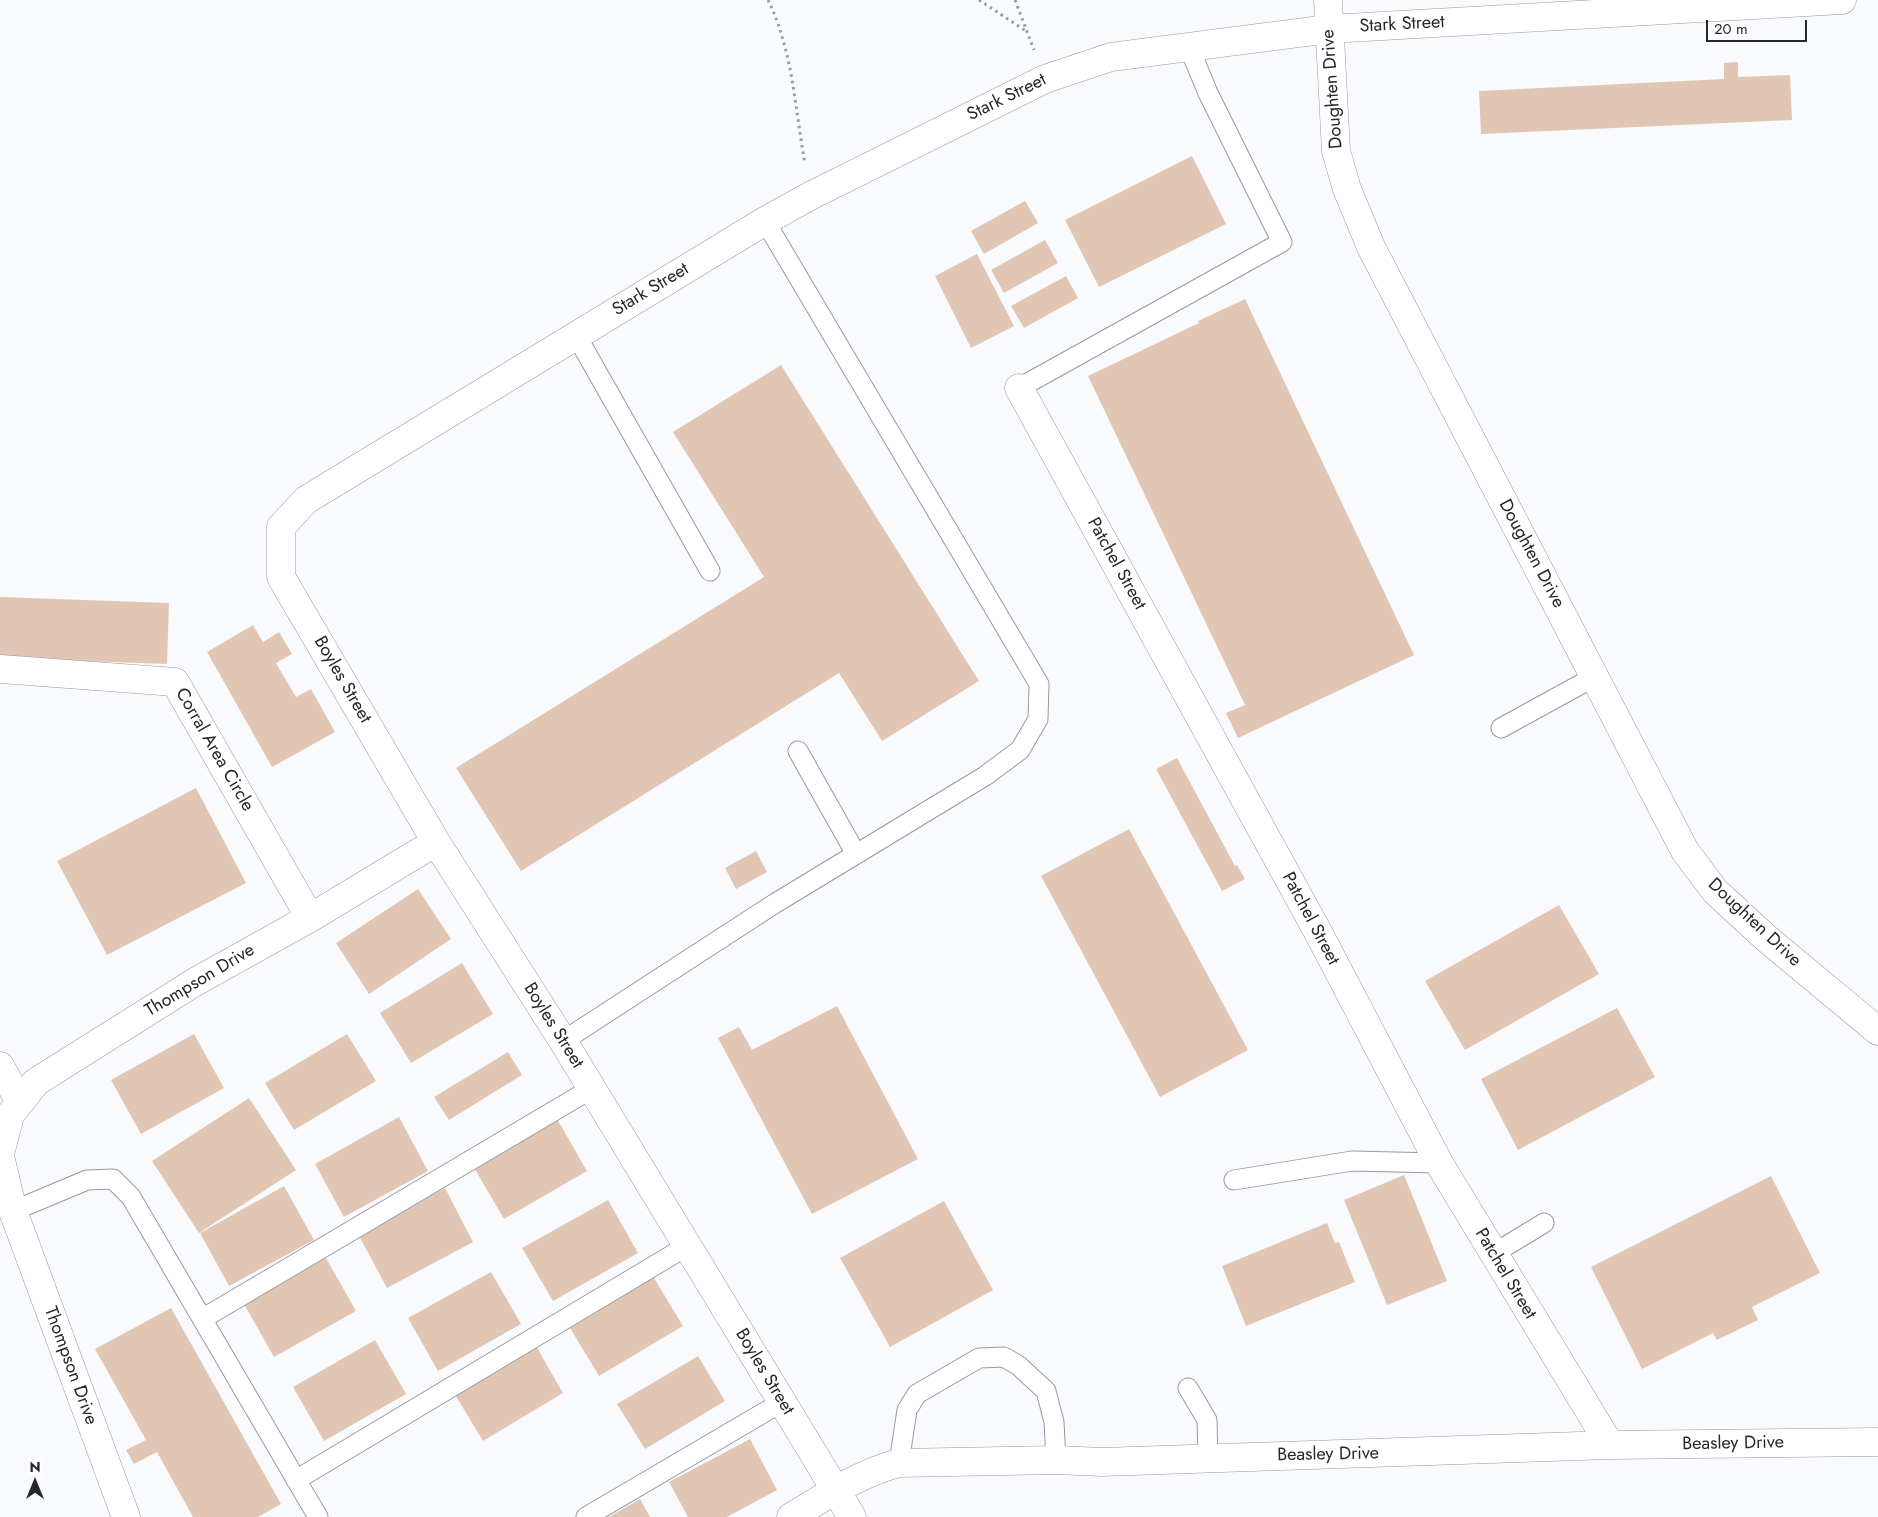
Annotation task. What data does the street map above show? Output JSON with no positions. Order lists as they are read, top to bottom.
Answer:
{
  "streets": {
    "street": [
      "Stark Street",
      "Doughten Drive",
      "Patchel Street",
      "Boyles Street",
      "Corral Area Circle",
      "Thompson Drive",
      "Beasley Drive"
    ]
  },
  "crossings": [
    ["Stark Street", "Doughten Drive"],
    ["Stark Street", "Boyles Street"],
    ["Patchel Street", "Beasley Drive"],
    ["Boyles Street", "Thompson Drive"],
    ["Boyles Street", "Beasley Drive"],
    ["Corral Area Circle", "Thompson Drive"]
  ],
  "scale_bar": "20 m",
  "north": "top"
}
